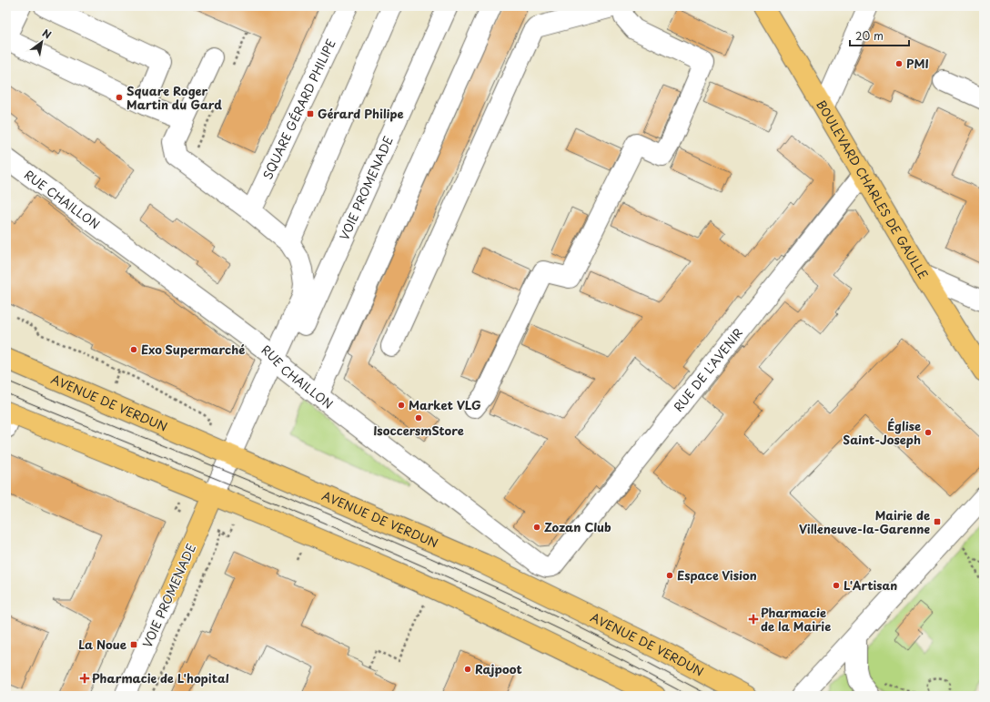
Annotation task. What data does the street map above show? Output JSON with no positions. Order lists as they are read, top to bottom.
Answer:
{
  "streets": {
    "main road": ["VOIE PROMENADE", "BOULEVARD CHARLES DE GAULLE", "AVENUE DE VERDUN"],
    "street": ["SQUARE GÉRARD PHILIPE", "RUE CHAILLON", "RUE DE L'AVENIR"]
  },
  "crossings": [
    ["VOIE PROMENADE", "RUE CHAILLON"],
    ["VOIE PROMENADE", "AVENUE DE VERDUN"],
    ["BOULEVARD CHARLES DE GAULLE", "RUE DE L'AVENIR"],
    ["RUE CHAILLON", "RUE DE L'AVENIR"]
  ],
  "places": {
    "other": [
      "PMI",
      "Square Roger Martin du Gard",
      "Exo Supermarché",
      "Market VLG",
      "IsoccersmStore",
      "Église Saint-Joseph",
      "Zozan Club",
      "Espace Vision",
      "L'Artisan",
      "Rajpoot"
    ],
    "transit": ["Gérard Philipe", "Mairie de Villeneuve-la-Garenne", "La Noue"],
    "health": ["Pharmacie de la Mairie", "Pharmacie de L'hopital"]
  },
  "scale_bar": "20 m",
  "north": "top right"
}
